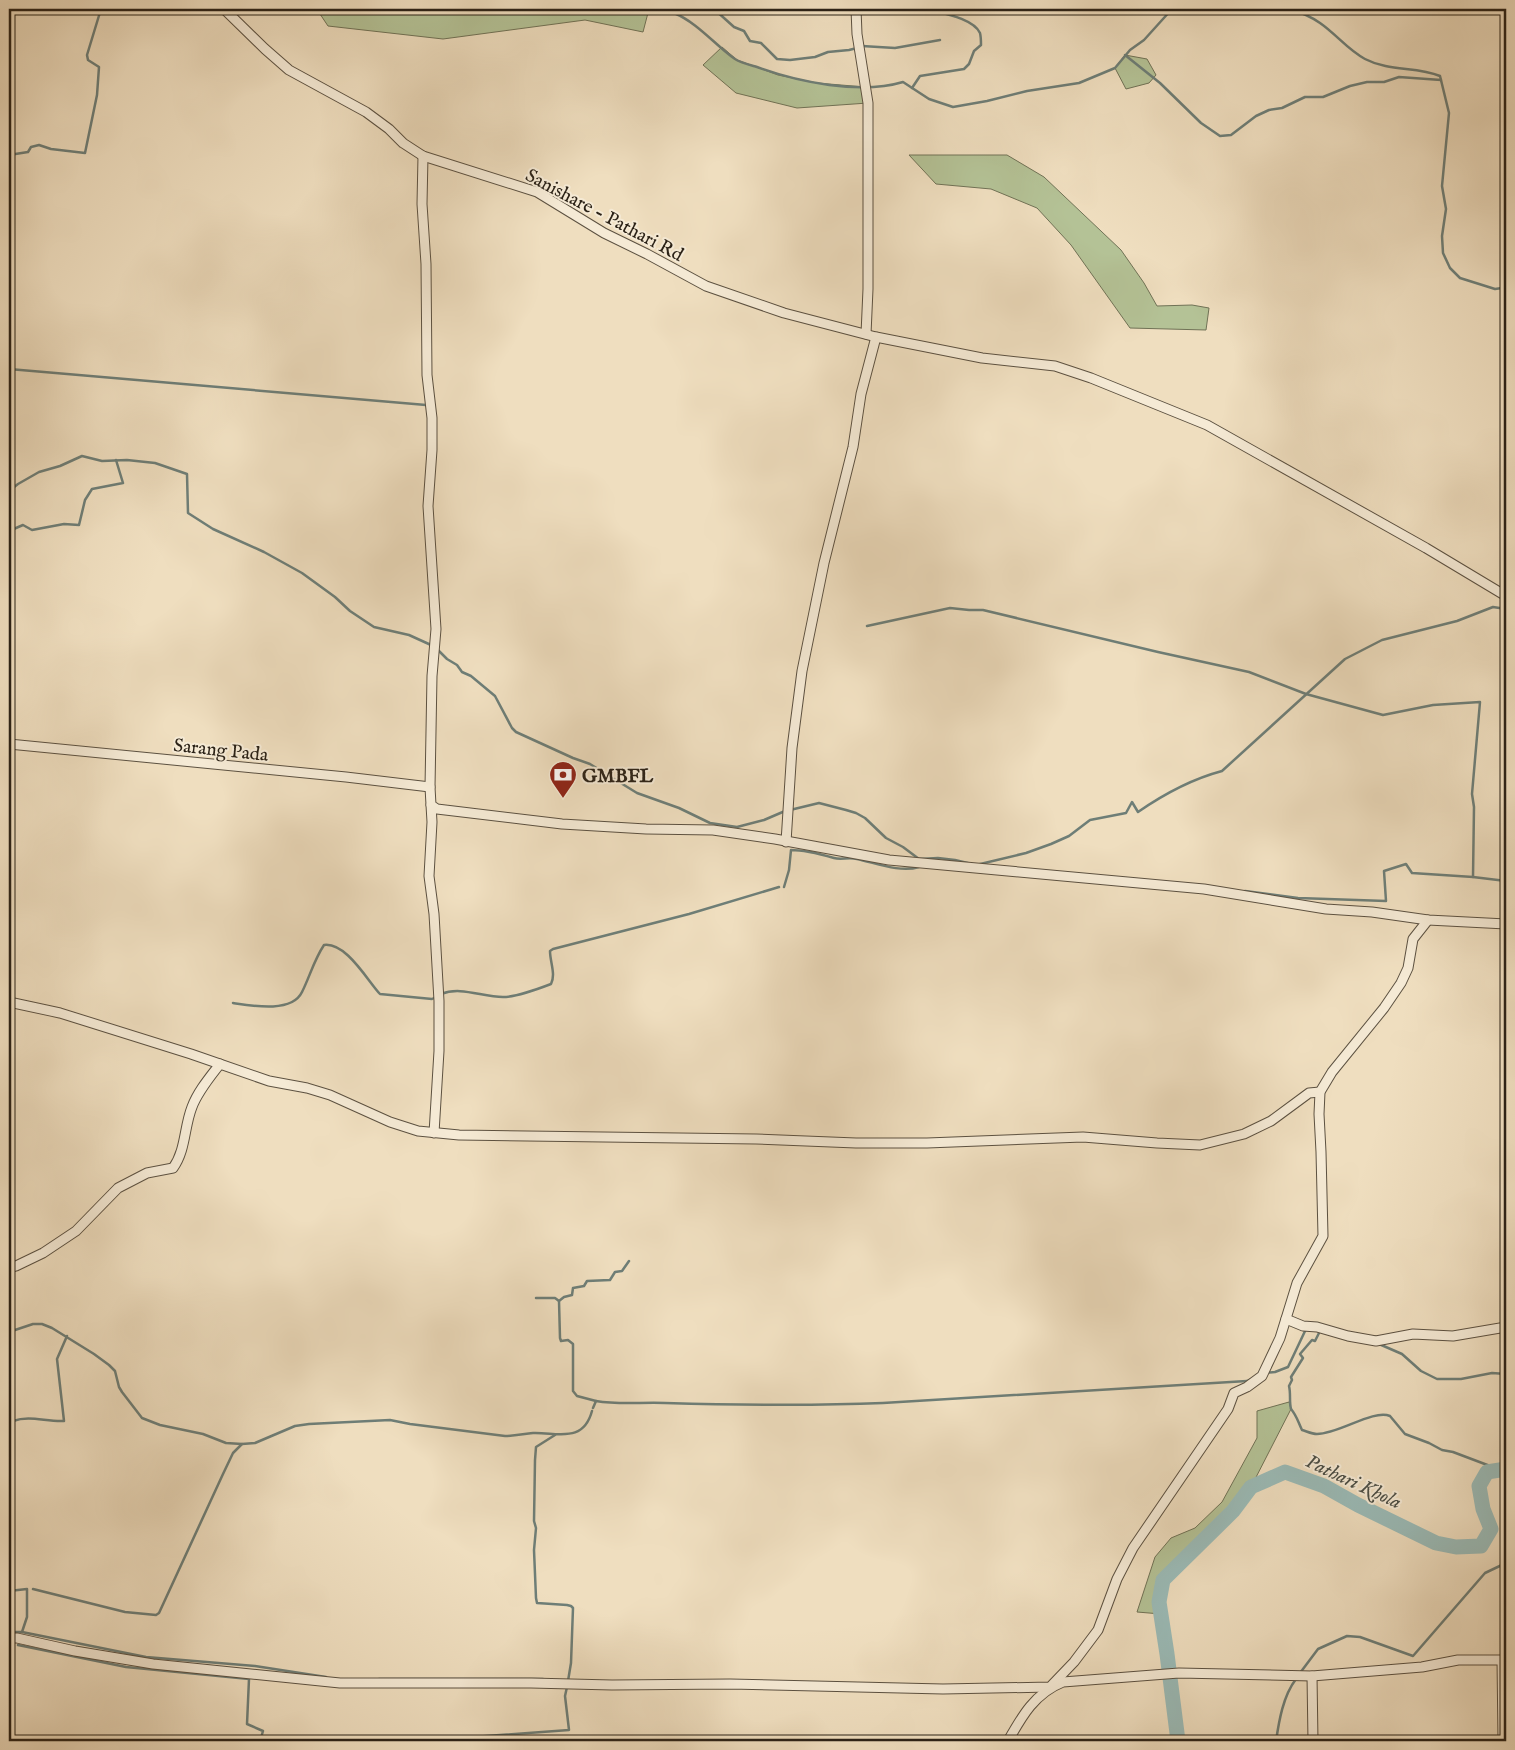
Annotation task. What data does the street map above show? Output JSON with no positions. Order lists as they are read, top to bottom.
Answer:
{
  "streets": {
    "street": ["Sanishare - Pathari Rd", "Sarang Pada"]
  },
  "water": ["Pathari Khola"],
  "places": {
    "bank": ["GMBFL"]
  }
}
